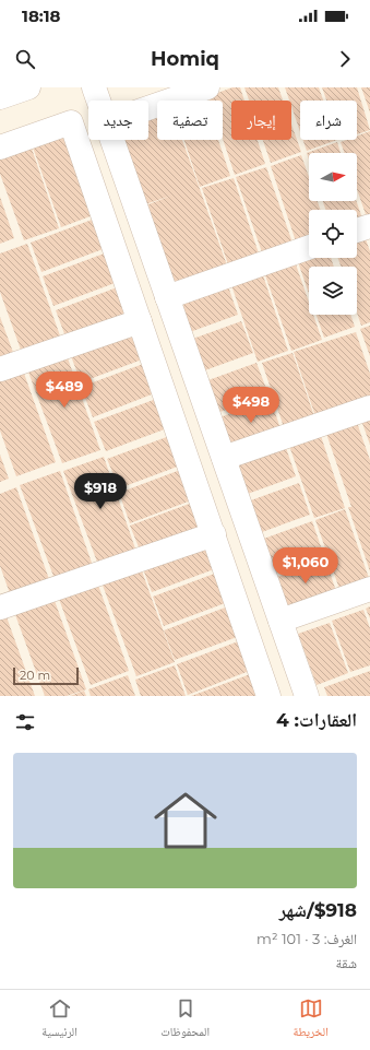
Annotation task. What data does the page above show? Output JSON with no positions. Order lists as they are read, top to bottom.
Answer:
{
  "scale_bar": "20 m",
  "north": "right",
  "page": {
    "status": "18:18",
    "header": "Homiq",
    "chip": [
      "شراء",
      "إيجار",
      "تصفية",
      "جديد"
    ],
    "price": [
      "$489",
      "$498",
      "$918",
      "$1,060"
    ],
    "scale": "20 m",
    "heading": "العقارات: 4",
    "list": [
      {
        "name": "$918/شهر",
        "note": "الغرف: 3 · 101 m² · شقة"
      }
    ],
    "tabs": ["الخريطة", "المحفوظات", "الرئيسية"]
  }
}
